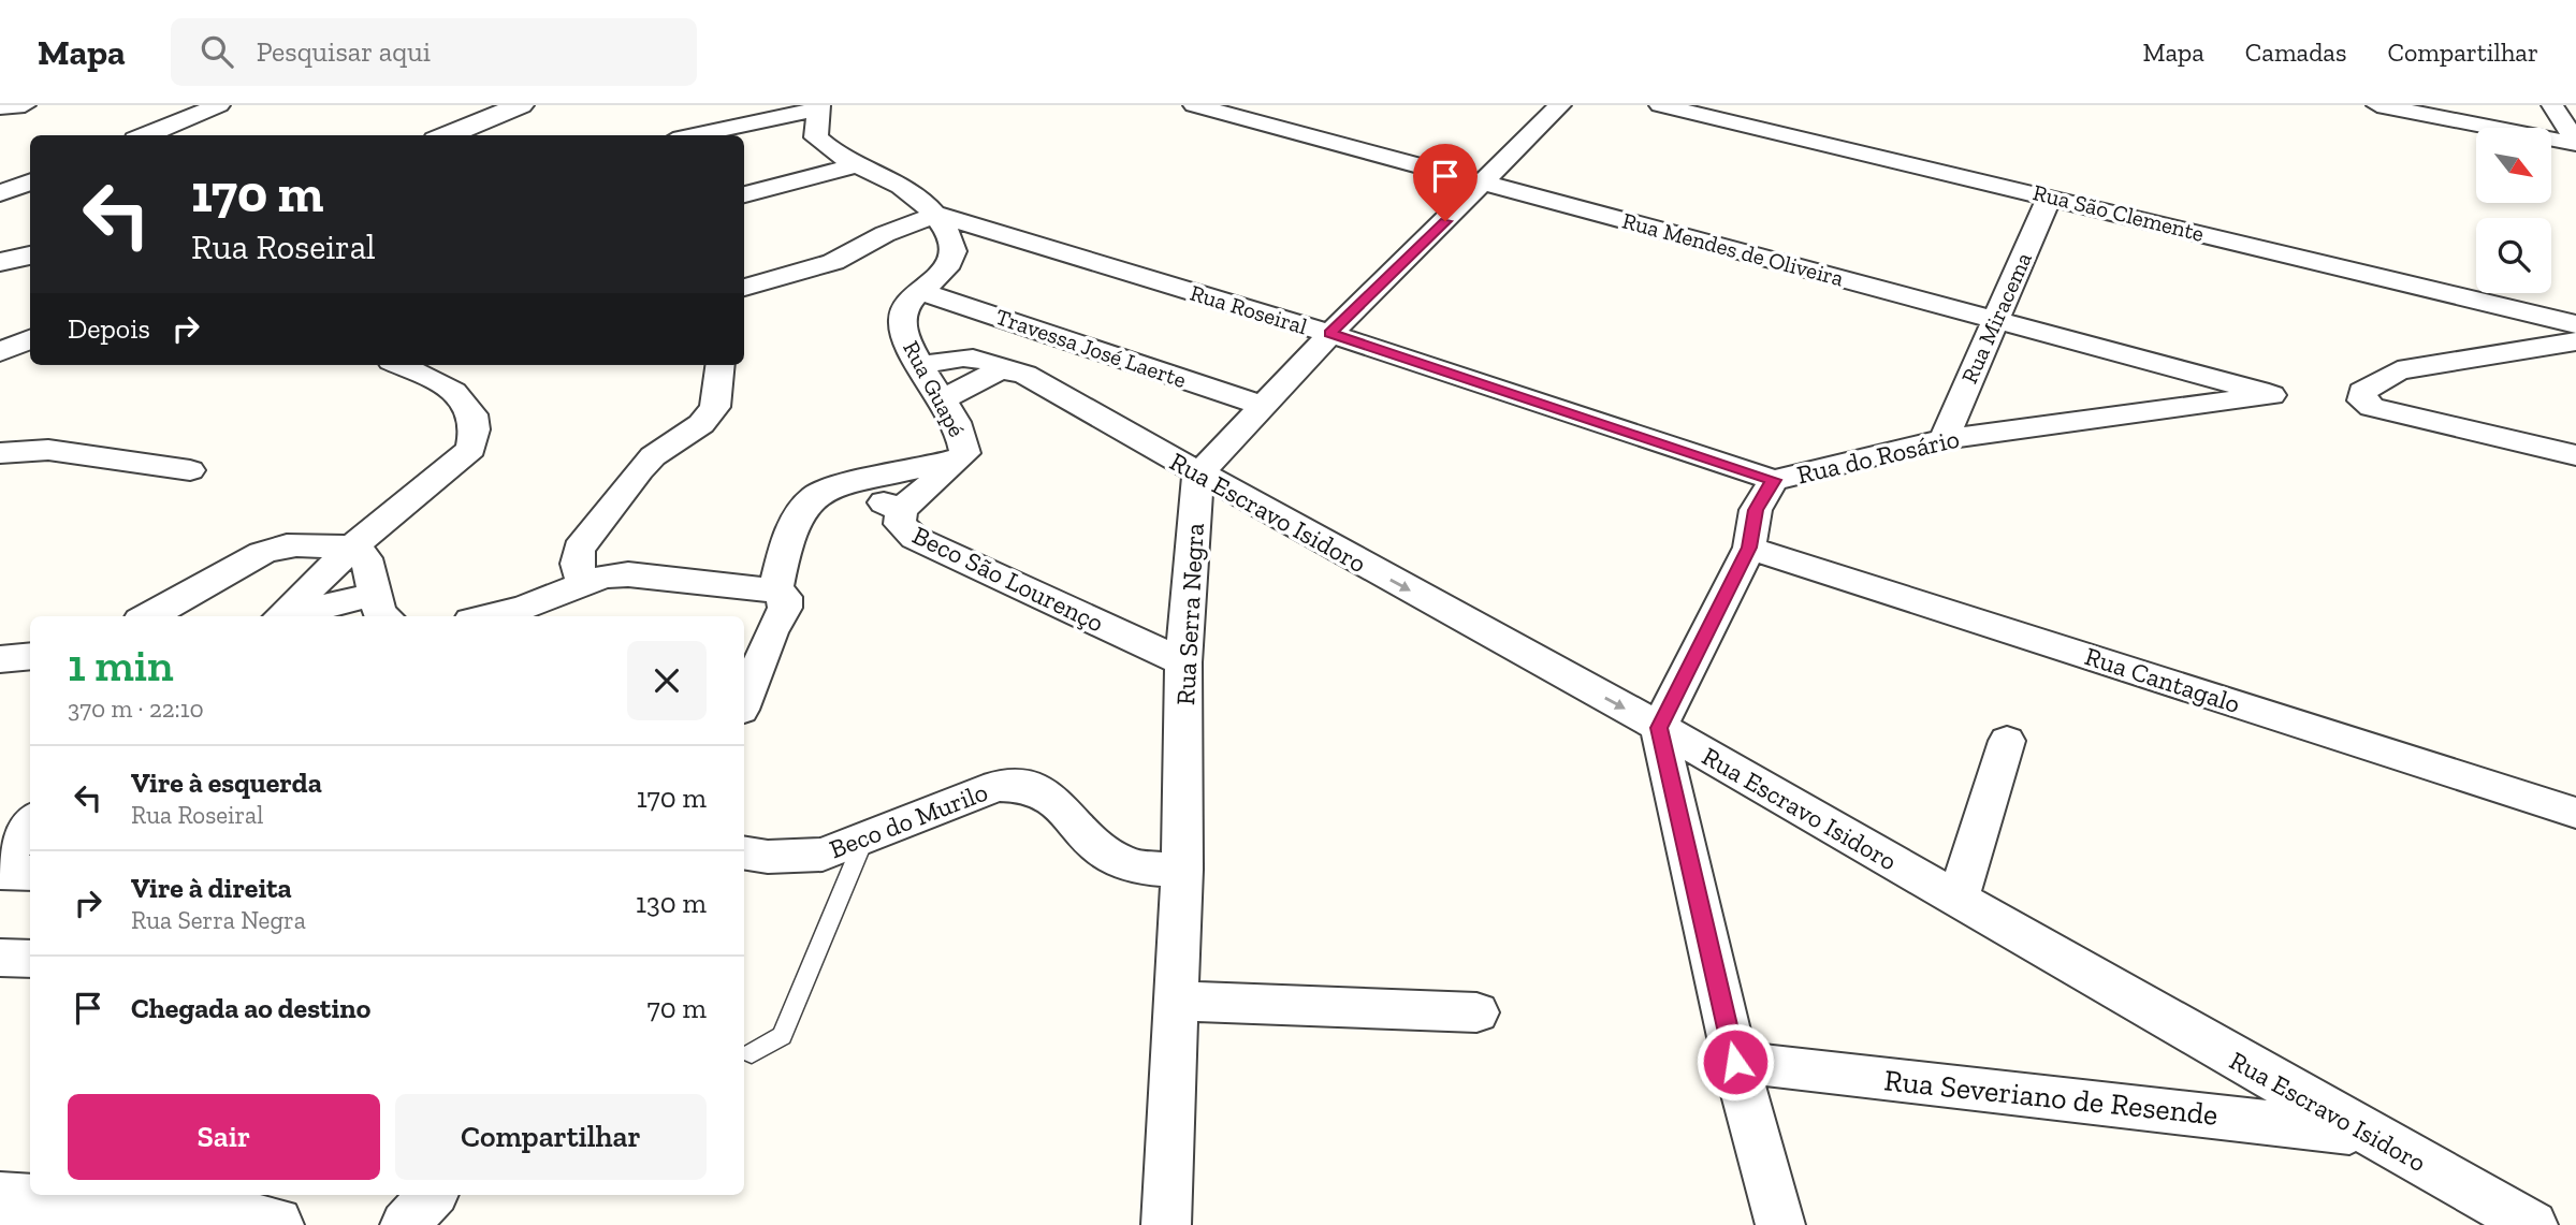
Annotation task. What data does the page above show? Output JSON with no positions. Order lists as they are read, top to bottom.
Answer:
{
  "streets": {
    "street": [
      "Rua São Clemente",
      "Rua Mendes de Oliveira",
      "Rua Roseiral",
      "Rua Miracema",
      "Travessa José Laerte",
      "Rua Guapé",
      "Rua do Rosário",
      "Rua Escravo Isidoro",
      "Beco São Lourenço",
      "Rua Serra Negra",
      "Rua Cantagalo",
      "Beco do Murilo",
      "Rua Severiano de Resende"
    ]
  },
  "crossings": [
    ["Rua São Clemente", "Rua Miracema"],
    ["Rua Mendes de Oliveira", "Rua Miracema"],
    ["Rua Mendes de Oliveira", "Rua do Rosário"],
    ["Rua Roseiral", "Rua Guapé"],
    ["Rua Roseiral", "Rua do Rosário"],
    ["Rua Miracema", "Rua do Rosário"],
    ["Travessa José Laerte", "Rua Guapé"],
    ["Rua Guapé", "Rua Escravo Isidoro"],
    ["Rua Guapé", "Beco São Lourenço"],
    ["Rua do Rosário", "Rua Escravo Isidoro"],
    ["Rua do Rosário", "Rua Cantagalo"],
    ["Rua Escravo Isidoro", "Rua Serra Negra"],
    ["Rua Escravo Isidoro", "Rua Severiano de Resende"],
    ["Beco São Lourenço", "Rua Serra Negra"],
    ["Rua Serra Negra", "Beco do Murilo"]
  ],
  "north": "bottom right",
  "page": {
    "header": "Mapa",
    "search": "Pesquisar aqui",
    "nav": ["Mapa", "Camadas", "Compartilhar"],
    "turn": ["170 m", "Rua Roseiral"],
    "then": "Depois",
    "heading": ["1 min", "370 m · 22:10"],
    "list": [
      {
        "name": "Vire à esquerda",
        "note": "Rua Roseiral",
        "value": "170 m"
      },
      {
        "name": "Vire à direita",
        "note": "Rua Serra Negra",
        "value": "130 m"
      },
      {
        "name": "Chegada ao destino",
        "value": "70 m"
      }
    ],
    "buttons": ["Sair", "Compartilhar"]
  }
}
